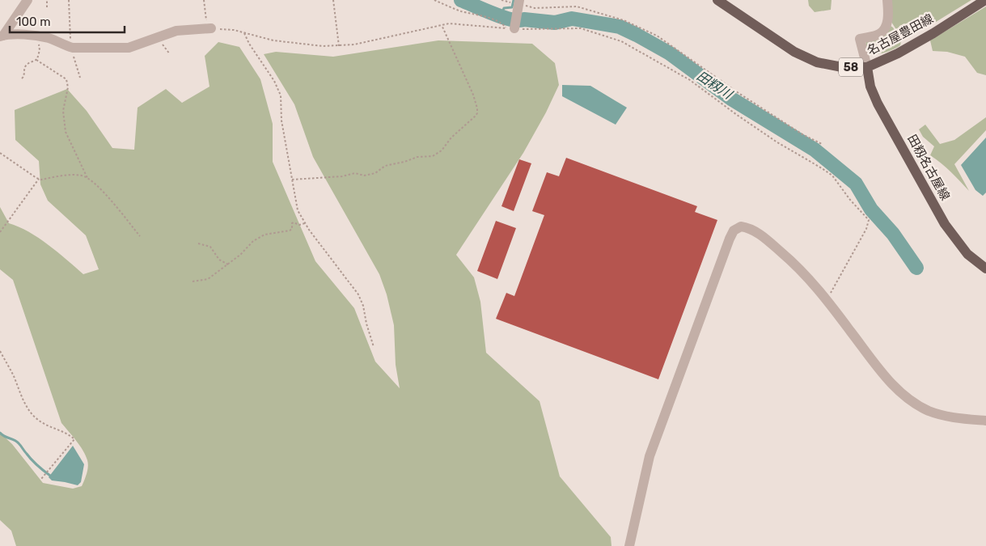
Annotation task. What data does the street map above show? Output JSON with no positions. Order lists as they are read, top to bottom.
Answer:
{
  "streets": {
    "main road": ["名古屋豊田線", "58", "田籾名古屋線"]
  },
  "crossings": [
    ["名古屋豊田線", "田籾名古屋線"]
  ],
  "water": ["田籾川"],
  "scale_bar": "100 m"
}
